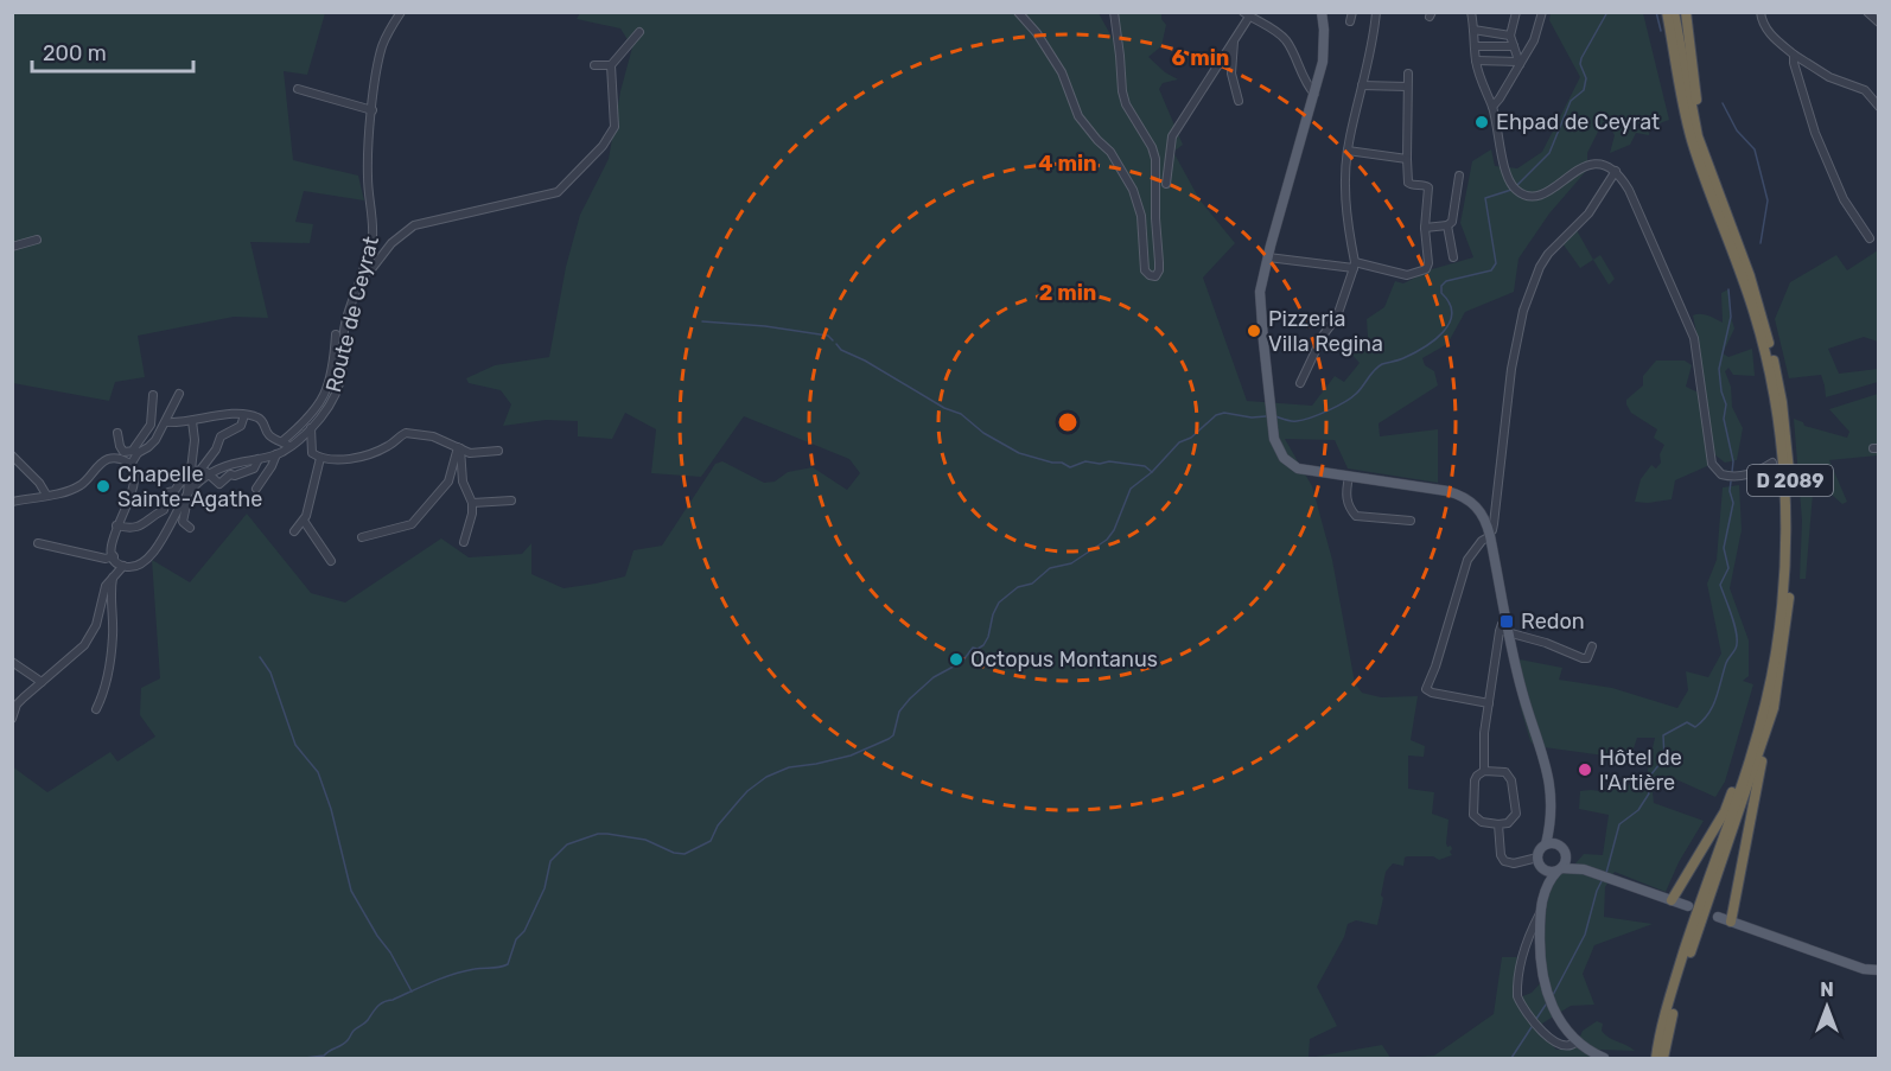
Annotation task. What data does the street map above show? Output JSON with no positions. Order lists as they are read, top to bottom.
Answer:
{
  "streets": {
    "highway": ["D 2089"],
    "street": ["Route de Ceyrat"]
  },
  "places": {
    "other": [
      "Ehpad de Ceyrat",
      "Pizzeria Villa Regina",
      "Chapelle Sainte-Agathe",
      "Octopus Montanus",
      "Hôtel de l'Artière"
    ],
    "transit": ["Redon"]
  },
  "scale_bar": "200 m",
  "north": "top",
  "rings": ["6 min", "4 min", "2 min"]
}
